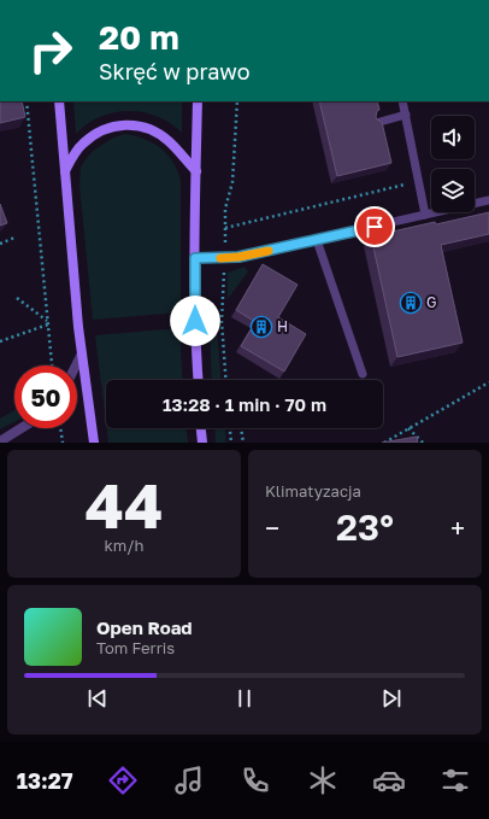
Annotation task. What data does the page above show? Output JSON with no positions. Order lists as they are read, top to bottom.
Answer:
{
  "places": {
    "building": ["G", "H"]
  },
  "page": {
    "turn": ["20 m", "Skręć w prawo"],
    "limit": "50",
    "trip": "13:28 · 1 min · 70 m",
    "tile": [
      ["44", "km/h"],
      "Klimatyzacja"
    ],
    "heat": ["−", "23°", "+"],
    "song": ["Open Road", "Tom Ferris"],
    "tabs": "13:27"
  }
}
